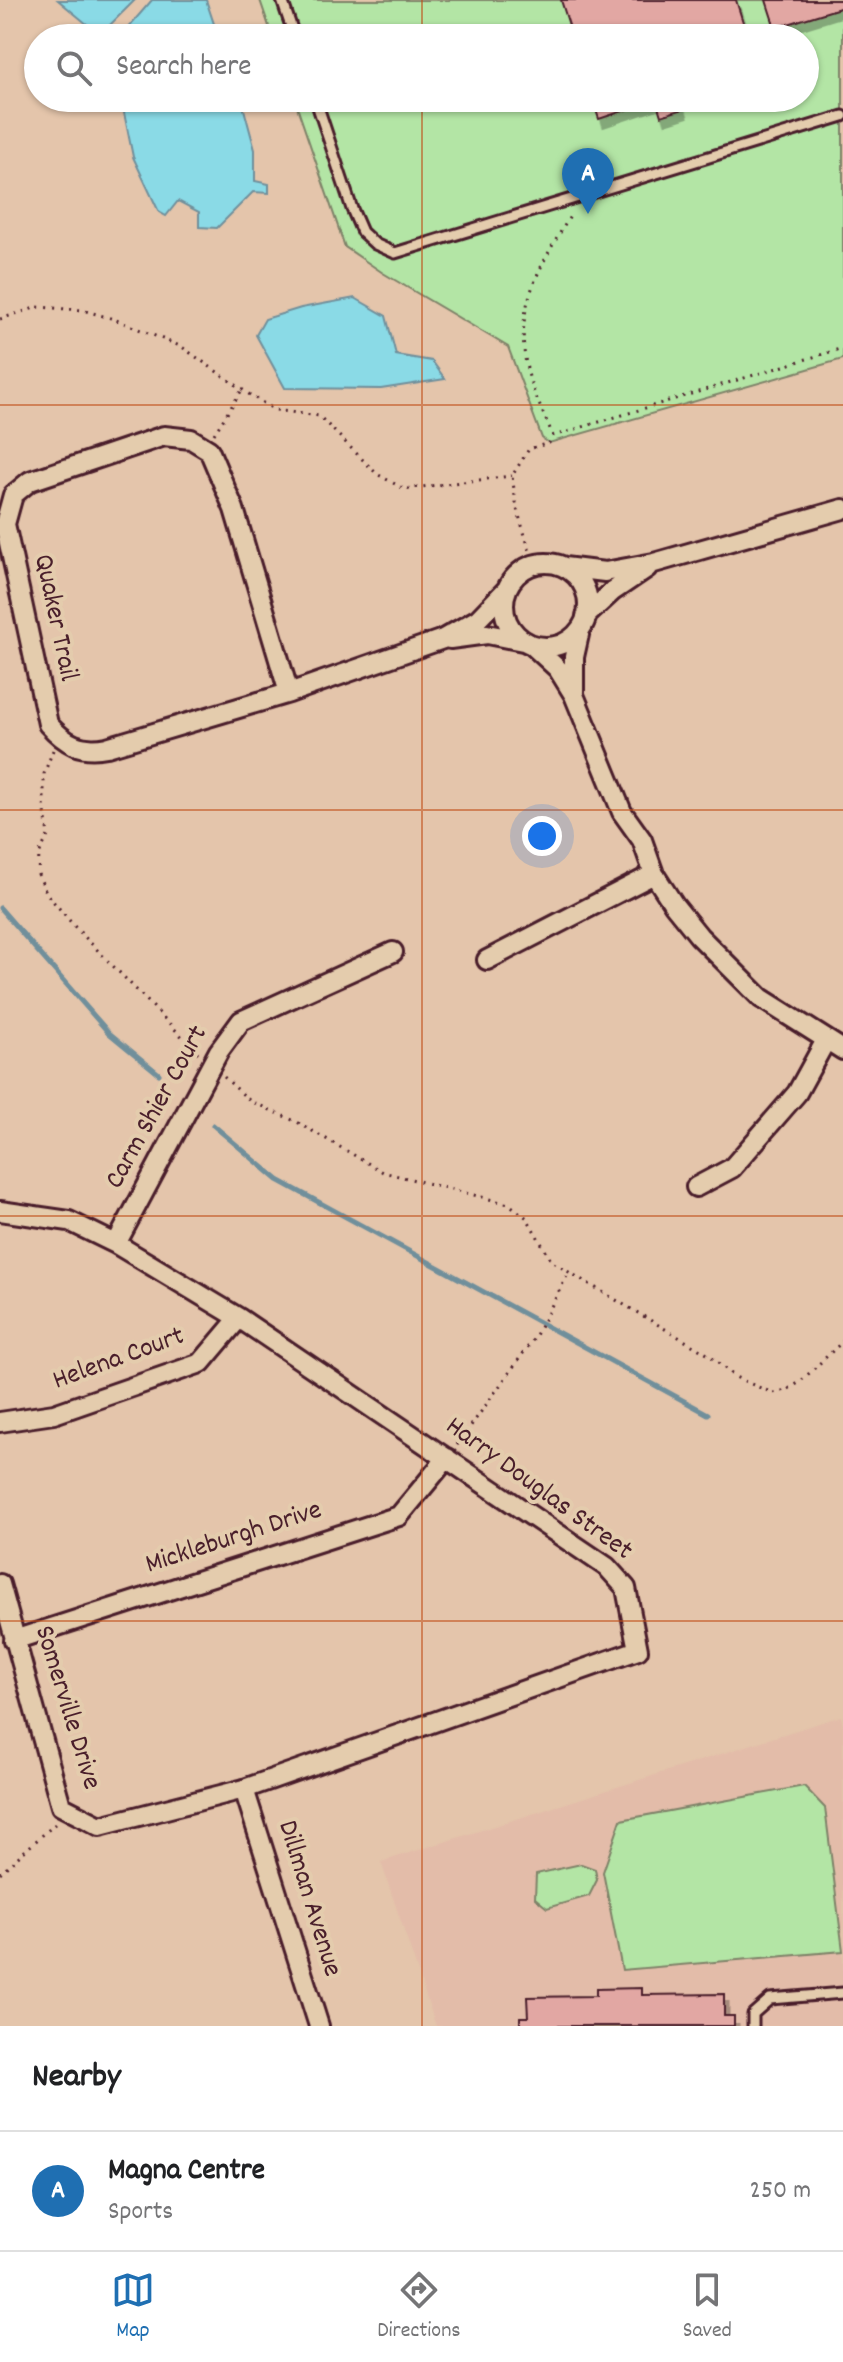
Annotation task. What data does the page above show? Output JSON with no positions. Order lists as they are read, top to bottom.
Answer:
{
  "streets": {
    "street": [
      "Quaker Trail",
      "Carm Shier Court",
      "Helena Court",
      "Harry Douglas Street",
      "Mickleburgh Drive",
      "Somerville Drive",
      "Dillman Avenue"
    ]
  },
  "crossings": [
    ["Carm Shier Court", "Harry Douglas Street"],
    ["Helena Court", "Harry Douglas Street"],
    ["Harry Douglas Street", "Mickleburgh Drive"],
    ["Harry Douglas Street", "Somerville Drive"],
    ["Harry Douglas Street", "Dillman Avenue"],
    ["Mickleburgh Drive", "Somerville Drive"],
    ["Somerville Drive", "Dillman Avenue"]
  ],
  "page": {
    "search": "Search here",
    "pins": "A",
    "heading": "Nearby",
    "list": [
      {
        "mark": "A",
        "name": "Magna Centre",
        "note": "Sports",
        "value": "250 m"
      }
    ],
    "nav": ["Map", "Directions", "Saved"]
  }
}
